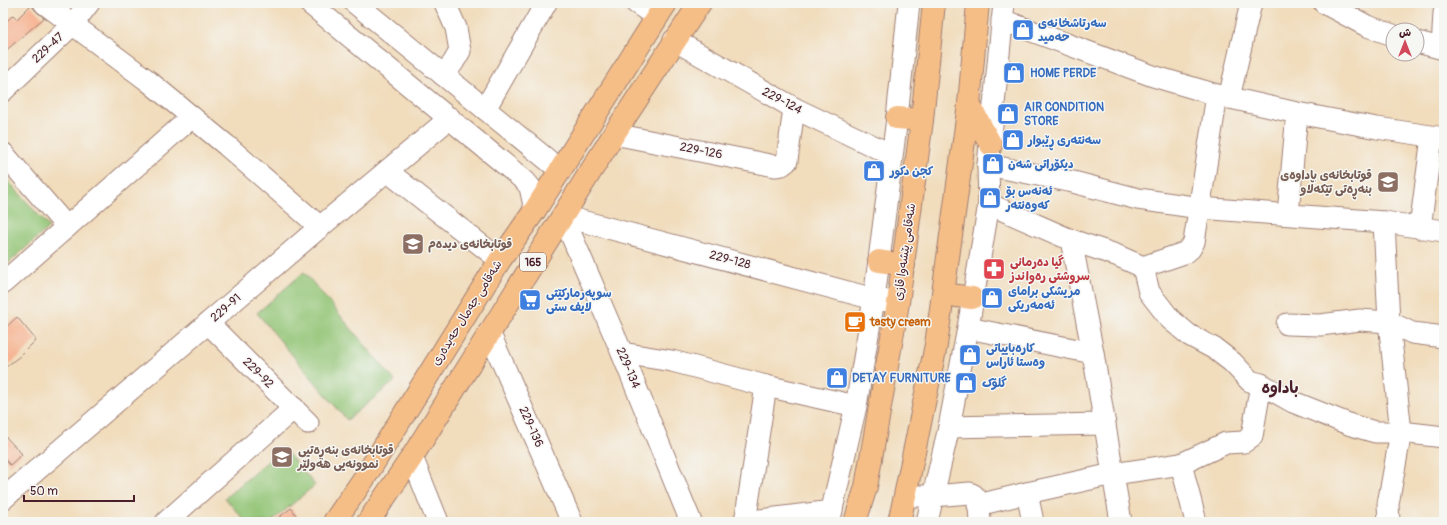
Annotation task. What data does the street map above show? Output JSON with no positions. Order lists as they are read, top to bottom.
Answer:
{
  "streets": {
    "main road": ["شەقامی پێشەوا قازی", "165", "شەقامی جەمال حەیدەری"],
    "street": [
      "229-47",
      "229-124",
      "229-126",
      "229-128",
      "229-91",
      "229-134",
      "229-92",
      "229-136"
    ]
  },
  "crossings": [
    ["229-124", "229-126"],
    ["229-124", "165"],
    ["229-126", "165"],
    ["شەقامی پێشەوا قازی", "229-128"],
    ["229-128", "165"],
    ["229-128", "229-134"],
    ["165", "229-134"],
    ["165", "229-136"],
    ["229-91", "229-92"]
  ],
  "districts": ["باداوە"],
  "places": {
    "shop": [
      "سەرتاشخانەی حەمید",
      "HOME PERDE",
      "AIR CONDITION STORE",
      "سەنتەری ڕێبوار",
      "دیکۆراتی شەن",
      "كجن دكور",
      "ئەنەس بۆ کەوەنتەر",
      "مریشکی برامای ئەمەریکی",
      "کارەباییاتی وەستا ئاراس",
      "DETAY FURNITURE",
      "گلۆک"
    ],
    "school or university": ["قوتابخانەی باداوەی بنەڕەتی تێکەڵاو", "قوتابخانەی دیدەم", "قوتابخانەی بنەڕەتیی نموونەیی هەولێر"],
    "pharmacy": ["گیا دەرمانی سروشتی رەواندز"],
    "supermarket": ["سوپەرمارکێتی لایف ستی"],
    "cafe": ["tasty cream"]
  },
  "scale_bar": "50 m",
  "north": "top"
}
